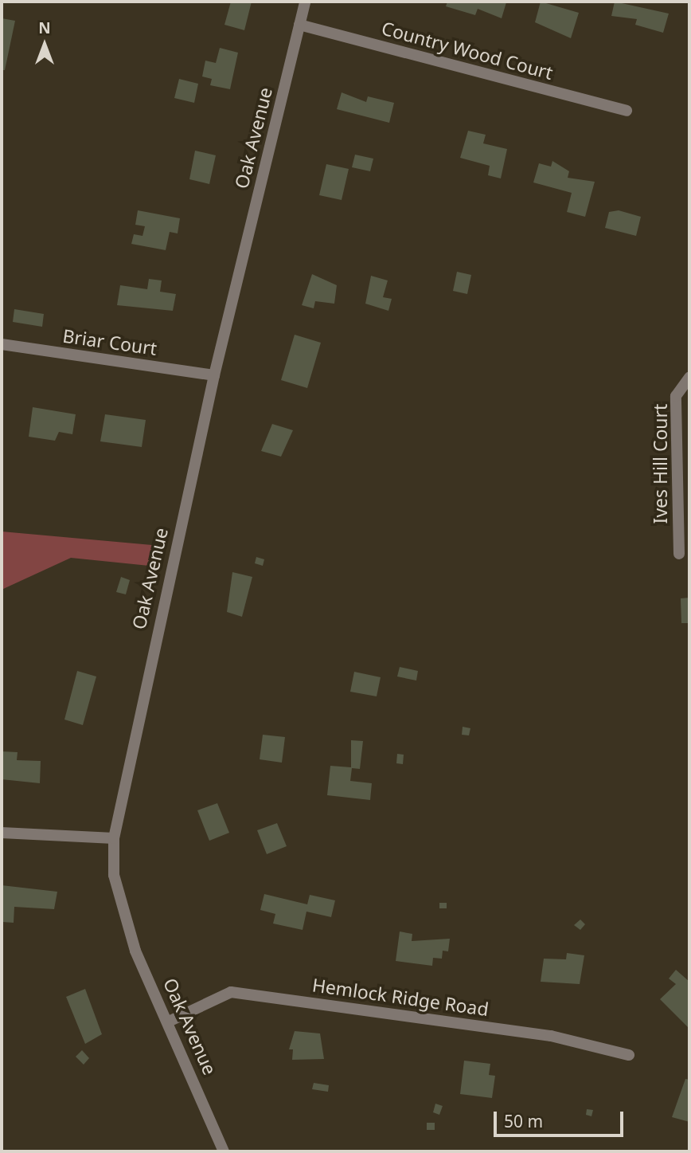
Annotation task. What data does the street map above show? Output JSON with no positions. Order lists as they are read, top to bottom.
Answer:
{
  "streets": {
    "street": [
      "Country Wood Court",
      "Oak Avenue",
      "Briar Court",
      "Ives Hill Court",
      "Hemlock Ridge Road"
    ]
  },
  "crossings": [
    ["Country Wood Court", "Oak Avenue"],
    ["Oak Avenue", "Briar Court"],
    ["Oak Avenue", "Hemlock Ridge Road"]
  ],
  "scale_bar": "50 m",
  "north": "top"
}
